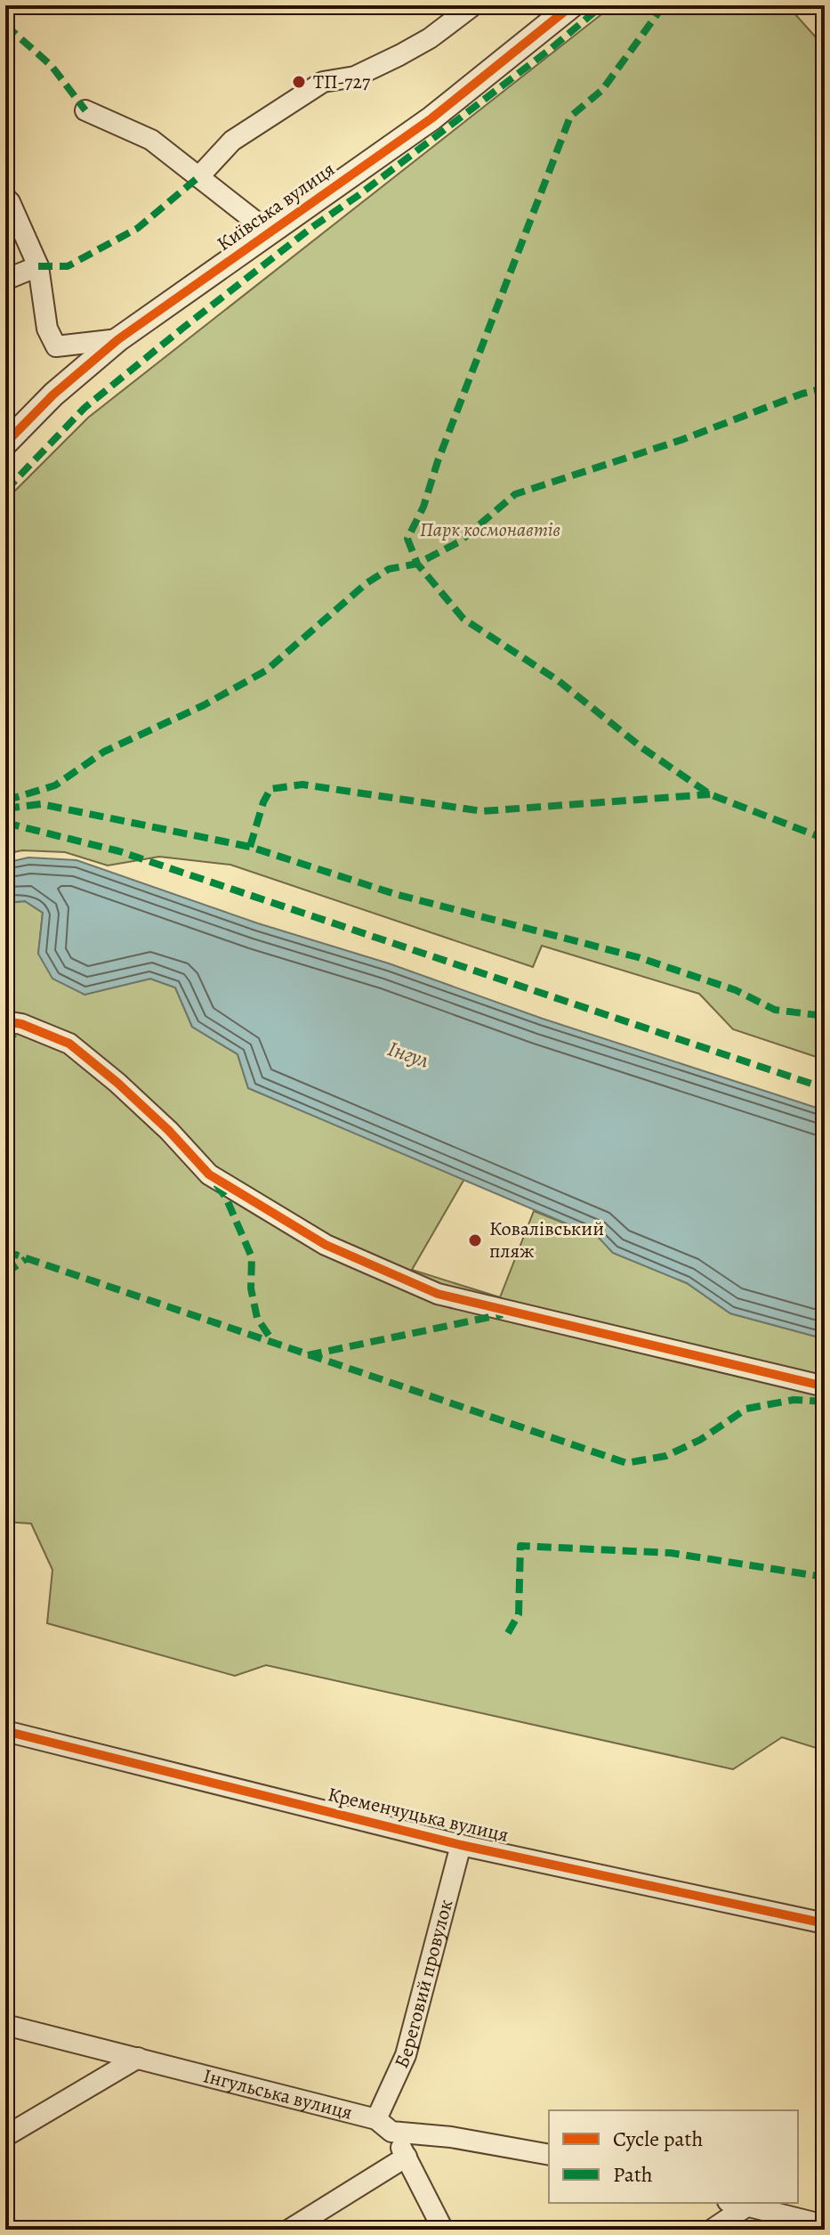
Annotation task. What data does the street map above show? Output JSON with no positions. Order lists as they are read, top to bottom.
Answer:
{
  "streets": {
    "street": [
      "Київська вулиця",
      "Кременчуцька вулиця",
      "Береговий провулок",
      "Інгульська вулиця"
    ]
  },
  "crossings": [
    ["Кременчуцька вулиця", "Береговий провулок"],
    ["Береговий провулок", "Інгульська вулиця"]
  ],
  "water": ["Інгул"],
  "parks": ["Парк космонавтів"],
  "places": ["ТП-727", "Ковалівський пляж"],
  "legend": ["Cycle path", "Path"]
}
